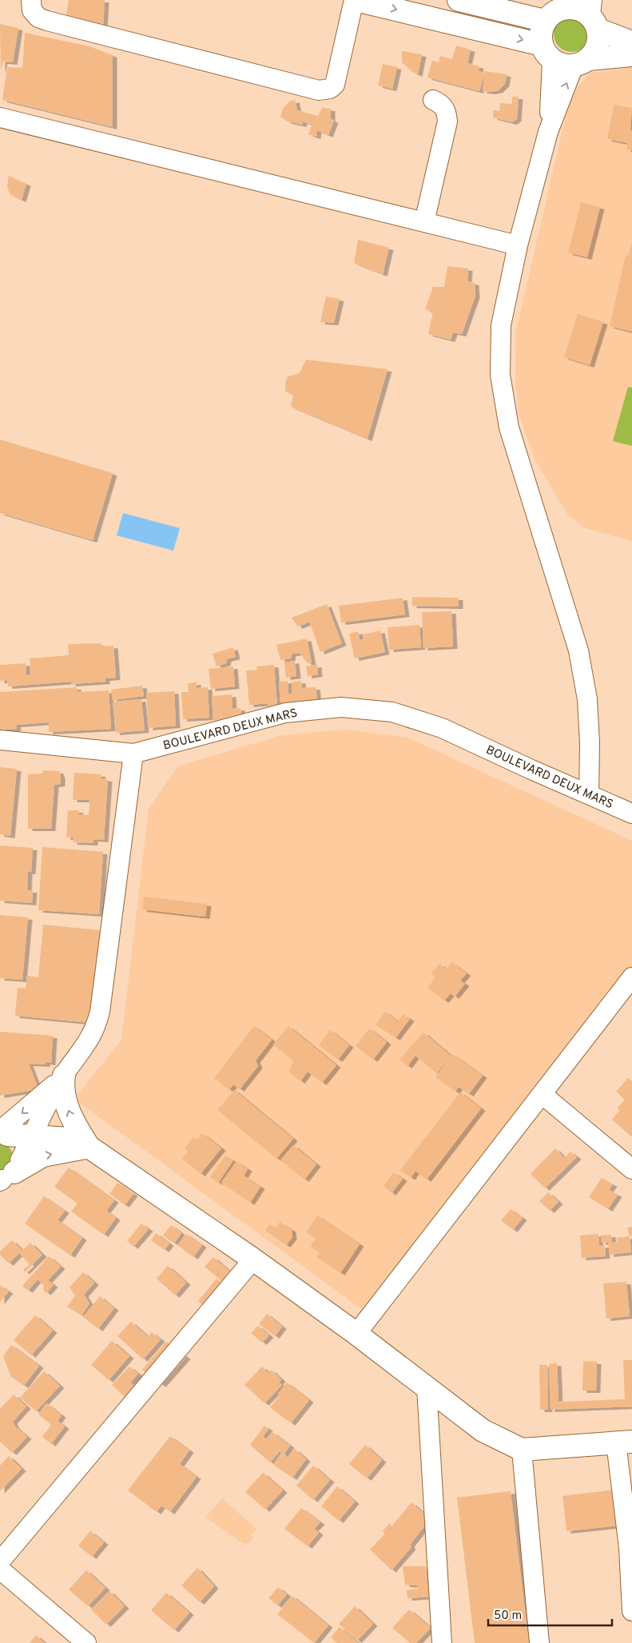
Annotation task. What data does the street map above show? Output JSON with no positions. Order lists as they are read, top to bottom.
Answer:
{
  "streets": {
    "street": ["BOULEVARD DEUX MARS"]
  },
  "scale_bar": "50 m"
}
